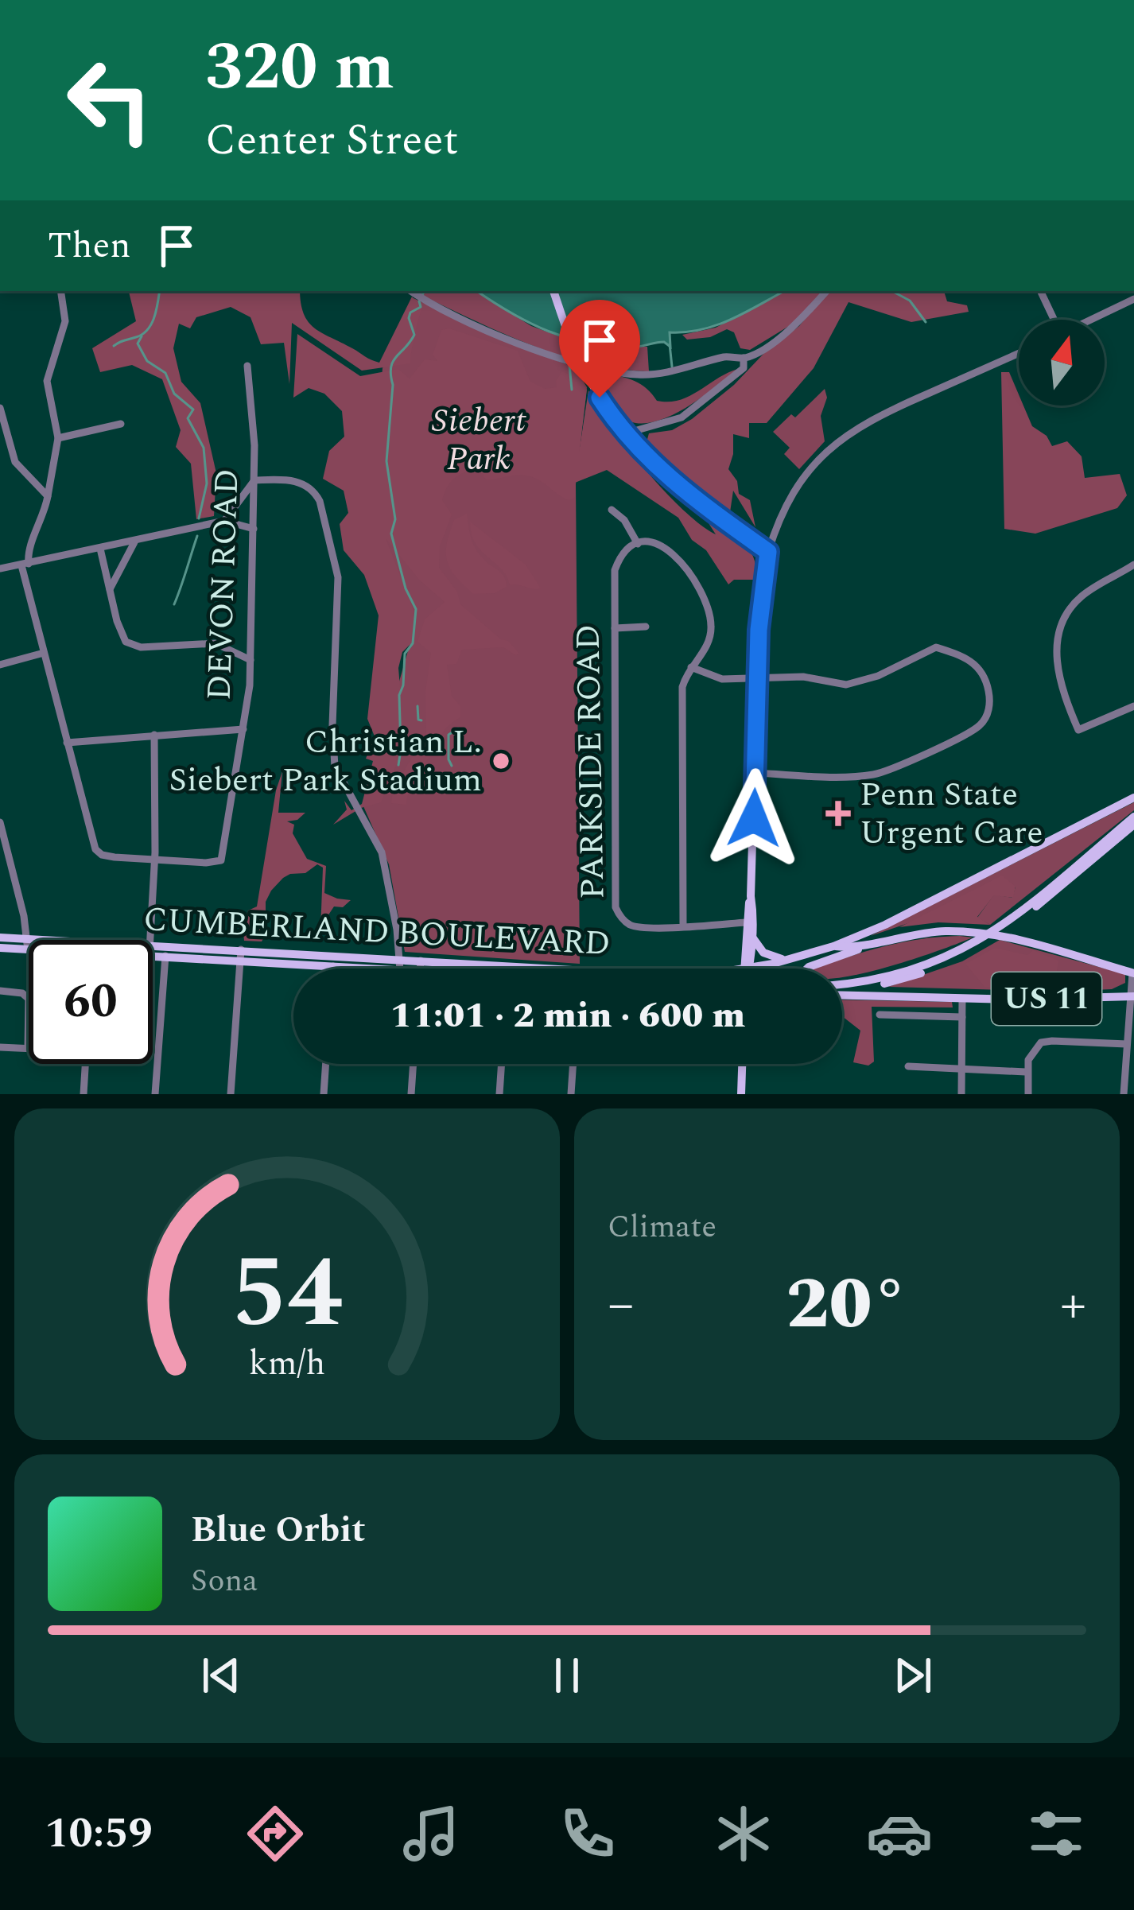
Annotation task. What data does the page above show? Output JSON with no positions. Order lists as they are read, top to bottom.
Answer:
{
  "streets": {
    "main road": ["CUMBERLAND BOULEVARD", "US 11"],
    "street": ["DEVON ROAD", "PARKSIDE ROAD"]
  },
  "parks": ["Siebert Park"],
  "places": {
    "other": ["Christian L. Siebert Park Stadium"],
    "health": ["Penn State Urgent Care"]
  },
  "north": "top",
  "page": {
    "turn": ["320 m", "Center Street"],
    "then": "Then",
    "limit": "60",
    "trip": "11:01 · 2 min · 600 m",
    "tile": "Climate",
    "heat": ["−", "20°", "+"],
    "song": ["Blue Orbit", "Sona"],
    "tabs": "10:59",
    "gauge": ["54", "km/h"]
  }
}
